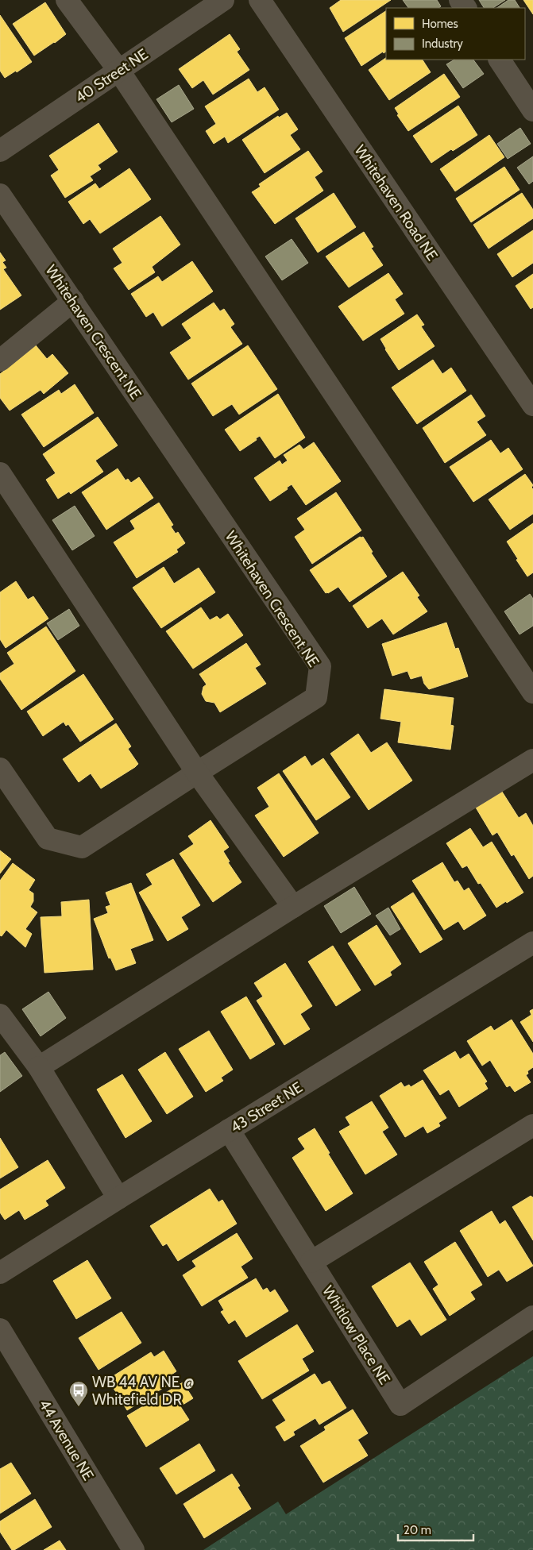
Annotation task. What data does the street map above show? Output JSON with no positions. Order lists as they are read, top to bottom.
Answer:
{
  "streets": {
    "street": [
      "40 Street NE",
      "Whitehaven Road NE",
      "Whitehaven Crescent NE",
      "43 Street NE",
      "Whitlow Place NE",
      "44 Avenue NE"
    ]
  },
  "crossings": [
    ["43 Street NE", "Whitlow Place NE"]
  ],
  "places": {
    "bus stop": ["WB 44 AV NE @ Whitefield DR"]
  },
  "legend": ["Homes", "Industry"],
  "scale_bar": "20 m"
}
